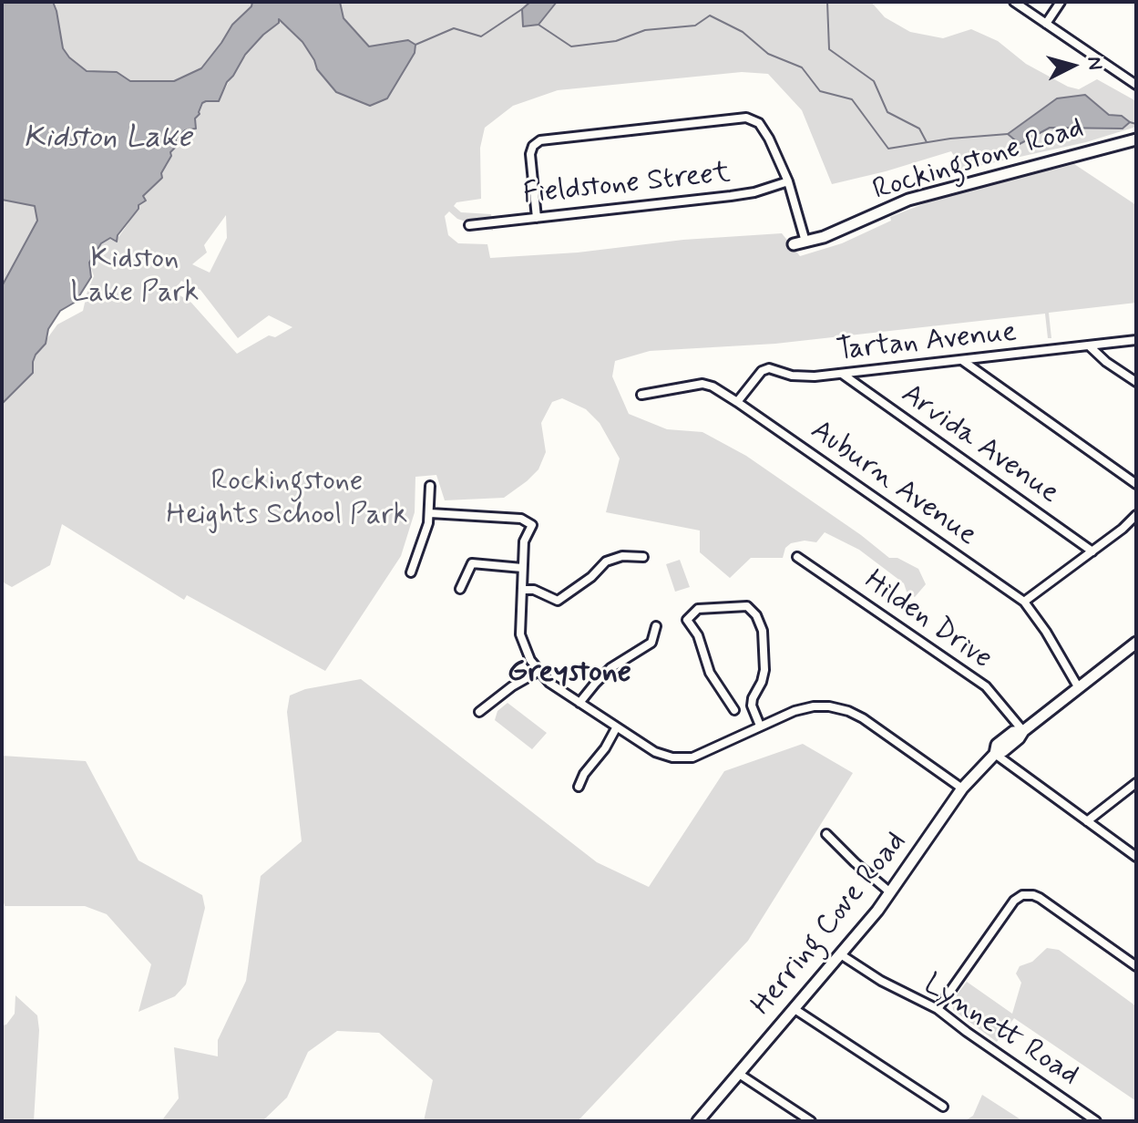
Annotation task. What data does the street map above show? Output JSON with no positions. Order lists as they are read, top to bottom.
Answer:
{
  "streets": {
    "main road": ["Rockingstone Road", "Herring Cove Road"],
    "street": [
      "Fieldstone Street",
      "Tartan Avenue",
      "Arvida Avenue",
      "Auburn Avenue",
      "Hilden Drive",
      "Lynnett Road"
    ]
  },
  "crossings": [
    ["Tartan Avenue", "Arvida Avenue"],
    ["Tartan Avenue", "Auburn Avenue"],
    ["Auburn Avenue", "Herring Cove Road"],
    ["Hilden Drive", "Herring Cove Road"],
    ["Herring Cove Road", "Lynnett Road"]
  ],
  "districts": ["Greystone"],
  "water": ["Kidston Lake"],
  "parks": ["Kidston Lake Park", "Rockingstone Heights School Park"],
  "north": "right"
}
